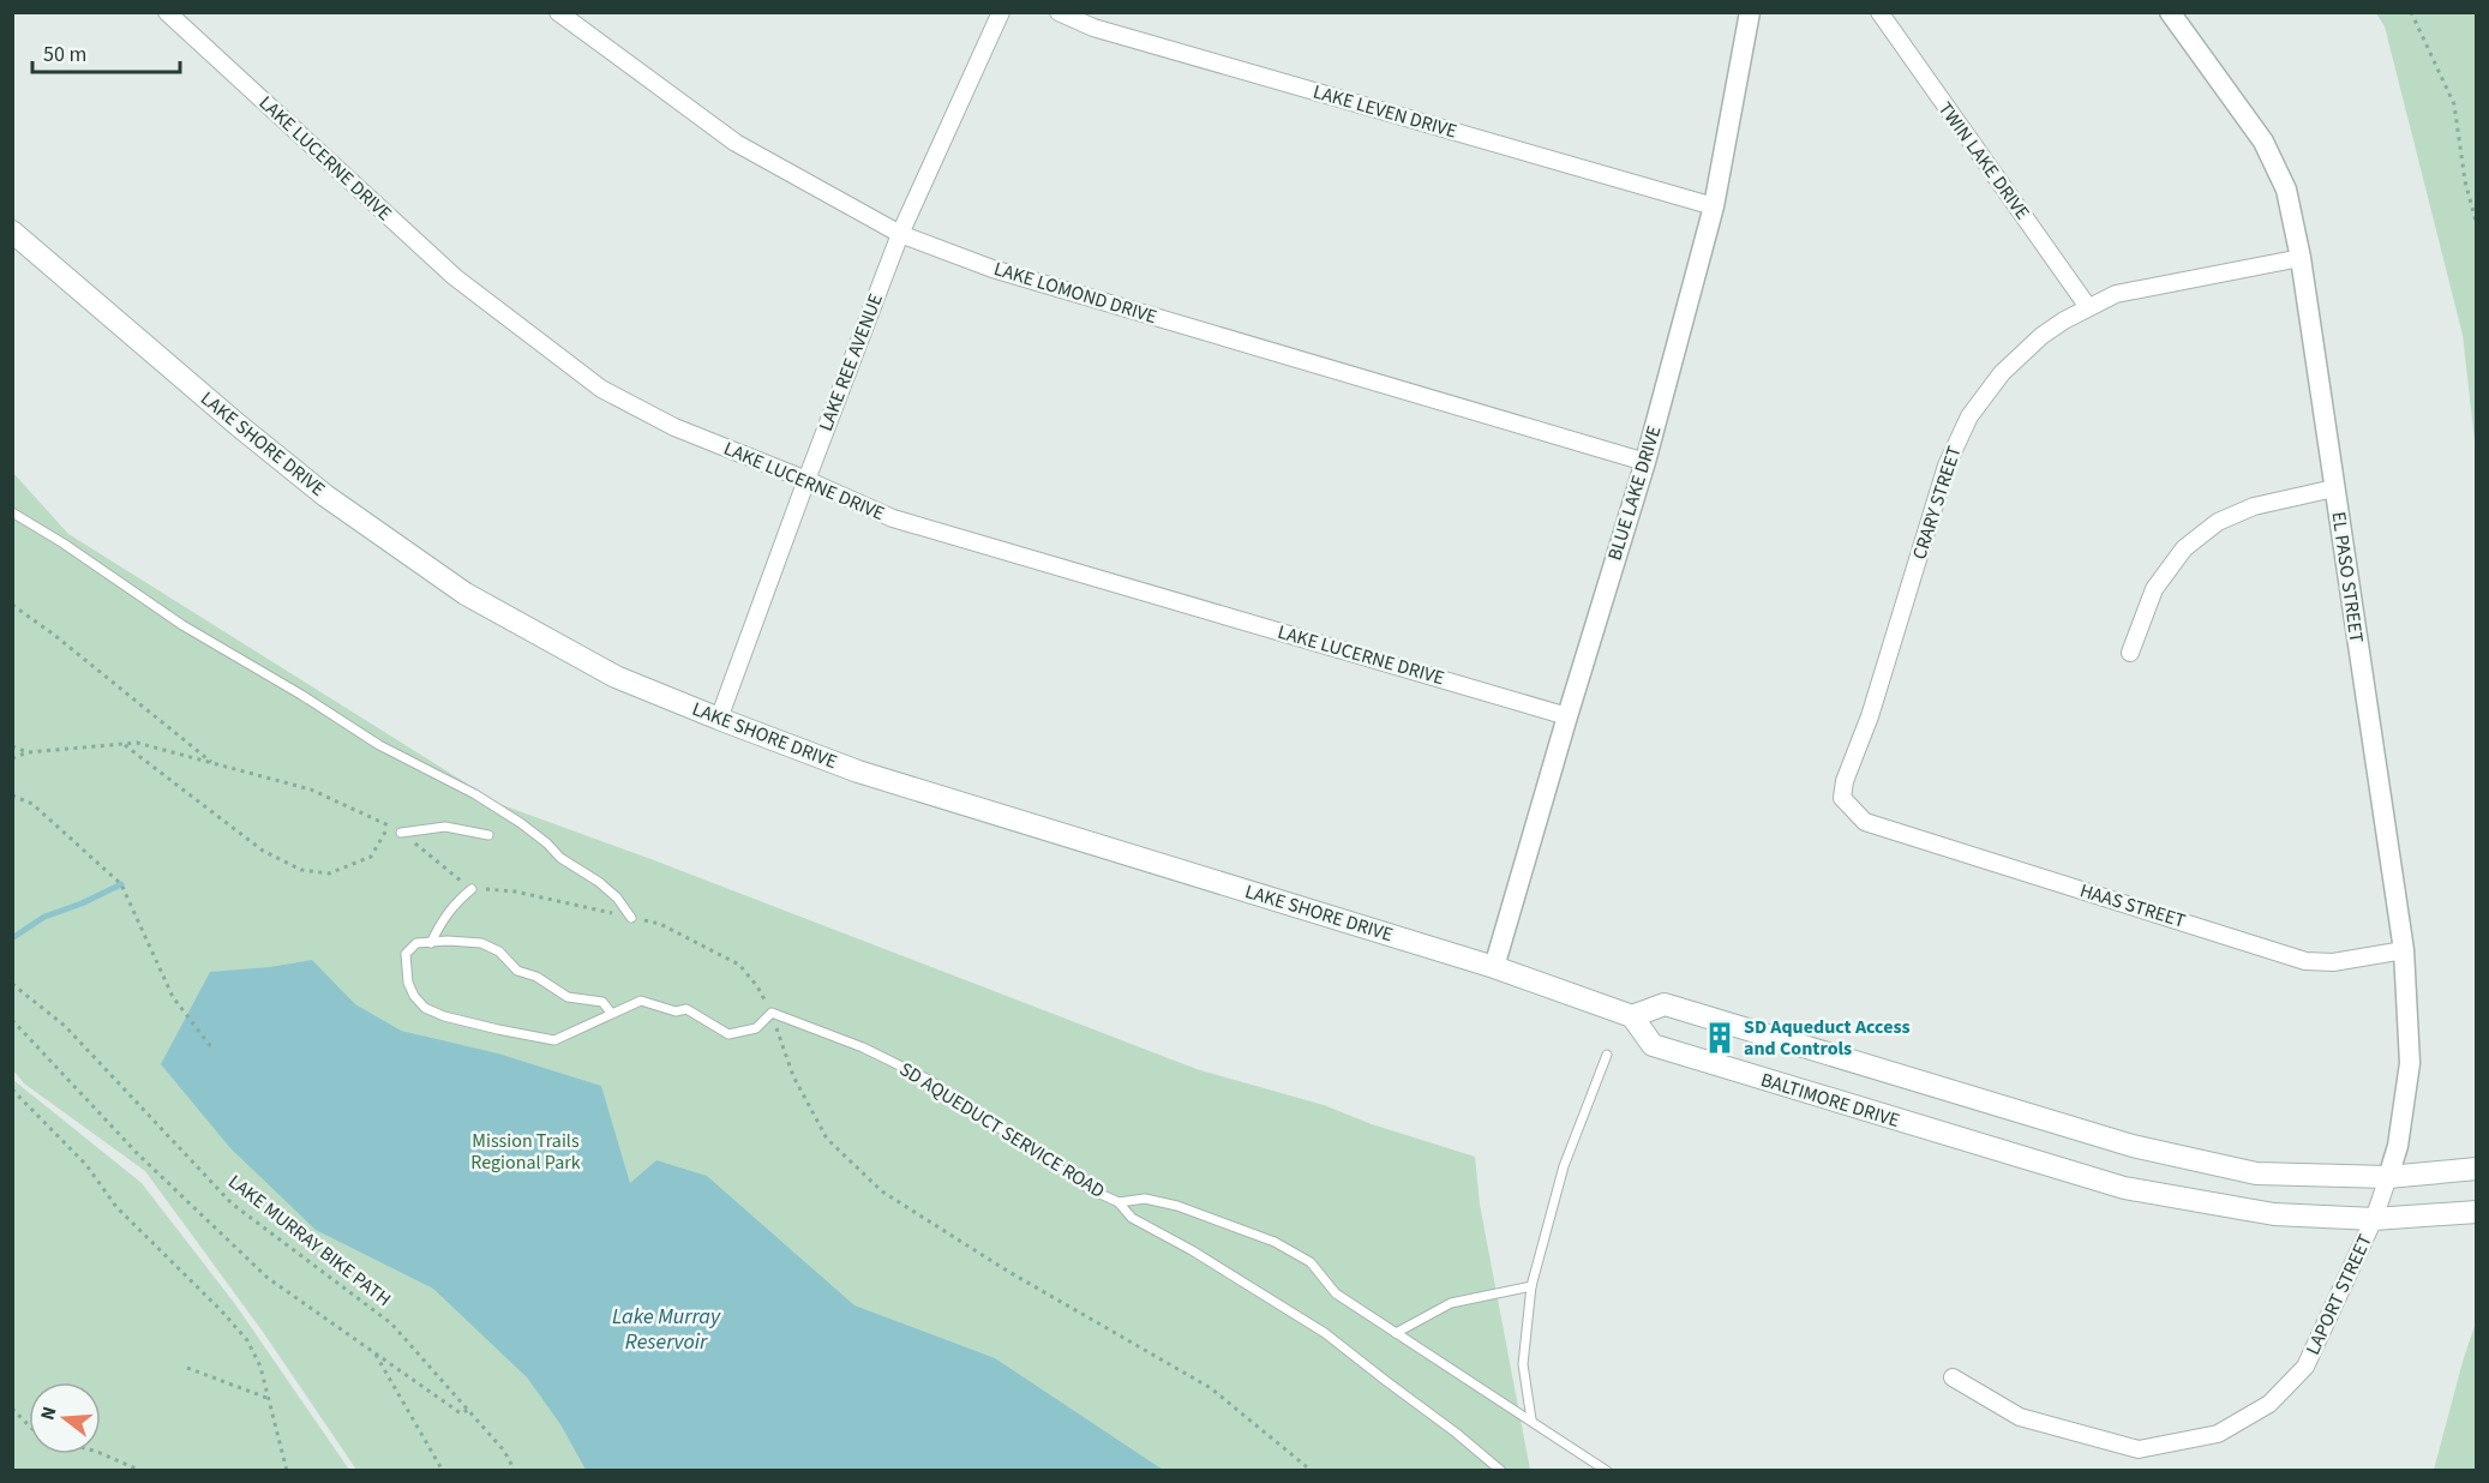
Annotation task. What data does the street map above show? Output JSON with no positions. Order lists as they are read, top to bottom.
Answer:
{
  "streets": {
    "main road": ["LAKE SHORE DRIVE", "BALTIMORE DRIVE"],
    "street": [
      "LAKE LEVEN DRIVE",
      "LAKE LUCERNE DRIVE",
      "TWIN LAKE DRIVE",
      "LAKE LOMOND DRIVE",
      "LAKE REE AVENUE",
      "BLUE LAKE DRIVE",
      "CRARY STREET",
      "EL PASO STREET",
      "HAAS STREET",
      "LAPORT STREET"
    ],
    "lane": ["SD AQUEDUCT SERVICE ROAD"],
    "path": ["LAKE MURRAY BIKE PATH"]
  },
  "crossings": [
    ["LAKE LEVEN DRIVE", "BLUE LAKE DRIVE"],
    ["LAKE LUCERNE DRIVE", "LAKE REE AVENUE"],
    ["LAKE LUCERNE DRIVE", "BLUE LAKE DRIVE"],
    ["TWIN LAKE DRIVE", "CRARY STREET"],
    ["LAKE LOMOND DRIVE", "LAKE REE AVENUE"],
    ["LAKE LOMOND DRIVE", "BLUE LAKE DRIVE"],
    ["LAKE REE AVENUE", "LAKE SHORE DRIVE"],
    ["LAKE SHORE DRIVE", "BLUE LAKE DRIVE"],
    ["LAKE SHORE DRIVE", "BALTIMORE DRIVE"],
    ["CRARY STREET", "EL PASO STREET"],
    ["CRARY STREET", "HAAS STREET"],
    ["EL PASO STREET", "HAAS STREET"],
    ["EL PASO STREET", "LAPORT STREET"],
    ["BALTIMORE DRIVE", "LAPORT STREET"]
  ],
  "water": ["Lake Murray Reservoir"],
  "parks": ["Mission Trails Regional Park"],
  "places": {
    "building": ["SD Aqueduct Access and Controls"]
  },
  "scale_bar": "50 m",
  "north": "left"
}
